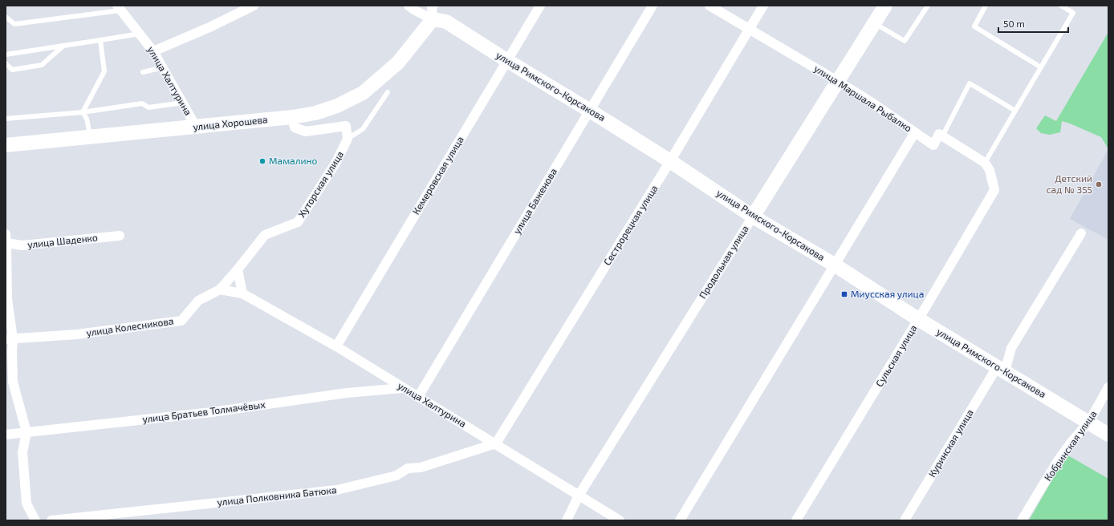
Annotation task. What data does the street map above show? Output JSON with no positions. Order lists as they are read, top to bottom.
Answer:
{
  "streets": {
    "main road": ["улица Римского-Корсакова", "улица Хорошева", "Продольная улица"],
    "street": [
      "улица Халтурина",
      "улица Маршала Рыбалко",
      "Кемеровская улица",
      "Хуторская улица",
      "улица Баженова",
      "Сестрорецкая улица",
      "улица Шаденко",
      "улица Колесникова",
      "Сульская улица",
      "улица Братьев Толмачёвых",
      "Куринская улица",
      "Кобринская улица",
      "улица Полковника Батюка"
    ]
  },
  "crossings": [
    ["улица Халтурина", "улица Хорошева"],
    ["улица Халтурина", "Кемеровская улица"],
    ["улица Халтурина", "улица Баженова"],
    ["улица Халтурина", "Сестрорецкая улица"],
    ["улица Халтурина", "Продольная улица"],
    ["улица Халтурина", "улица Братьев Толмачёвых"],
    ["улица Халтурина", "улица Полковника Батюка"],
    ["улица Римского-Корсакова", "улица Хорошева"],
    ["улица Римского-Корсакова", "Кемеровская улица"],
    ["улица Римского-Корсакова", "улица Баженова"],
    ["улица Римского-Корсакова", "Сестрорецкая улица"],
    ["улица Римского-Корсакова", "Продольная улица"],
    ["улица Римского-Корсакова", "Сульская улица"],
    ["улица Римского-Корсакова", "Куринская улица"],
    ["улица Римского-Корсакова", "Кобринская улица"],
    ["улица Маршала Рыбалко", "Сестрорецкая улица"],
    ["улица Маршала Рыбалко", "Продольная улица"],
    ["Хуторская улица", "улица Колесникова"],
    ["Сестрорецкая улица", "улица Полковника Батюка"]
  ],
  "places": {
    "other": ["Мамалино", "Детский сад № 355"],
    "transit": ["Миусская улица"]
  },
  "scale_bar": "50 m"
}
